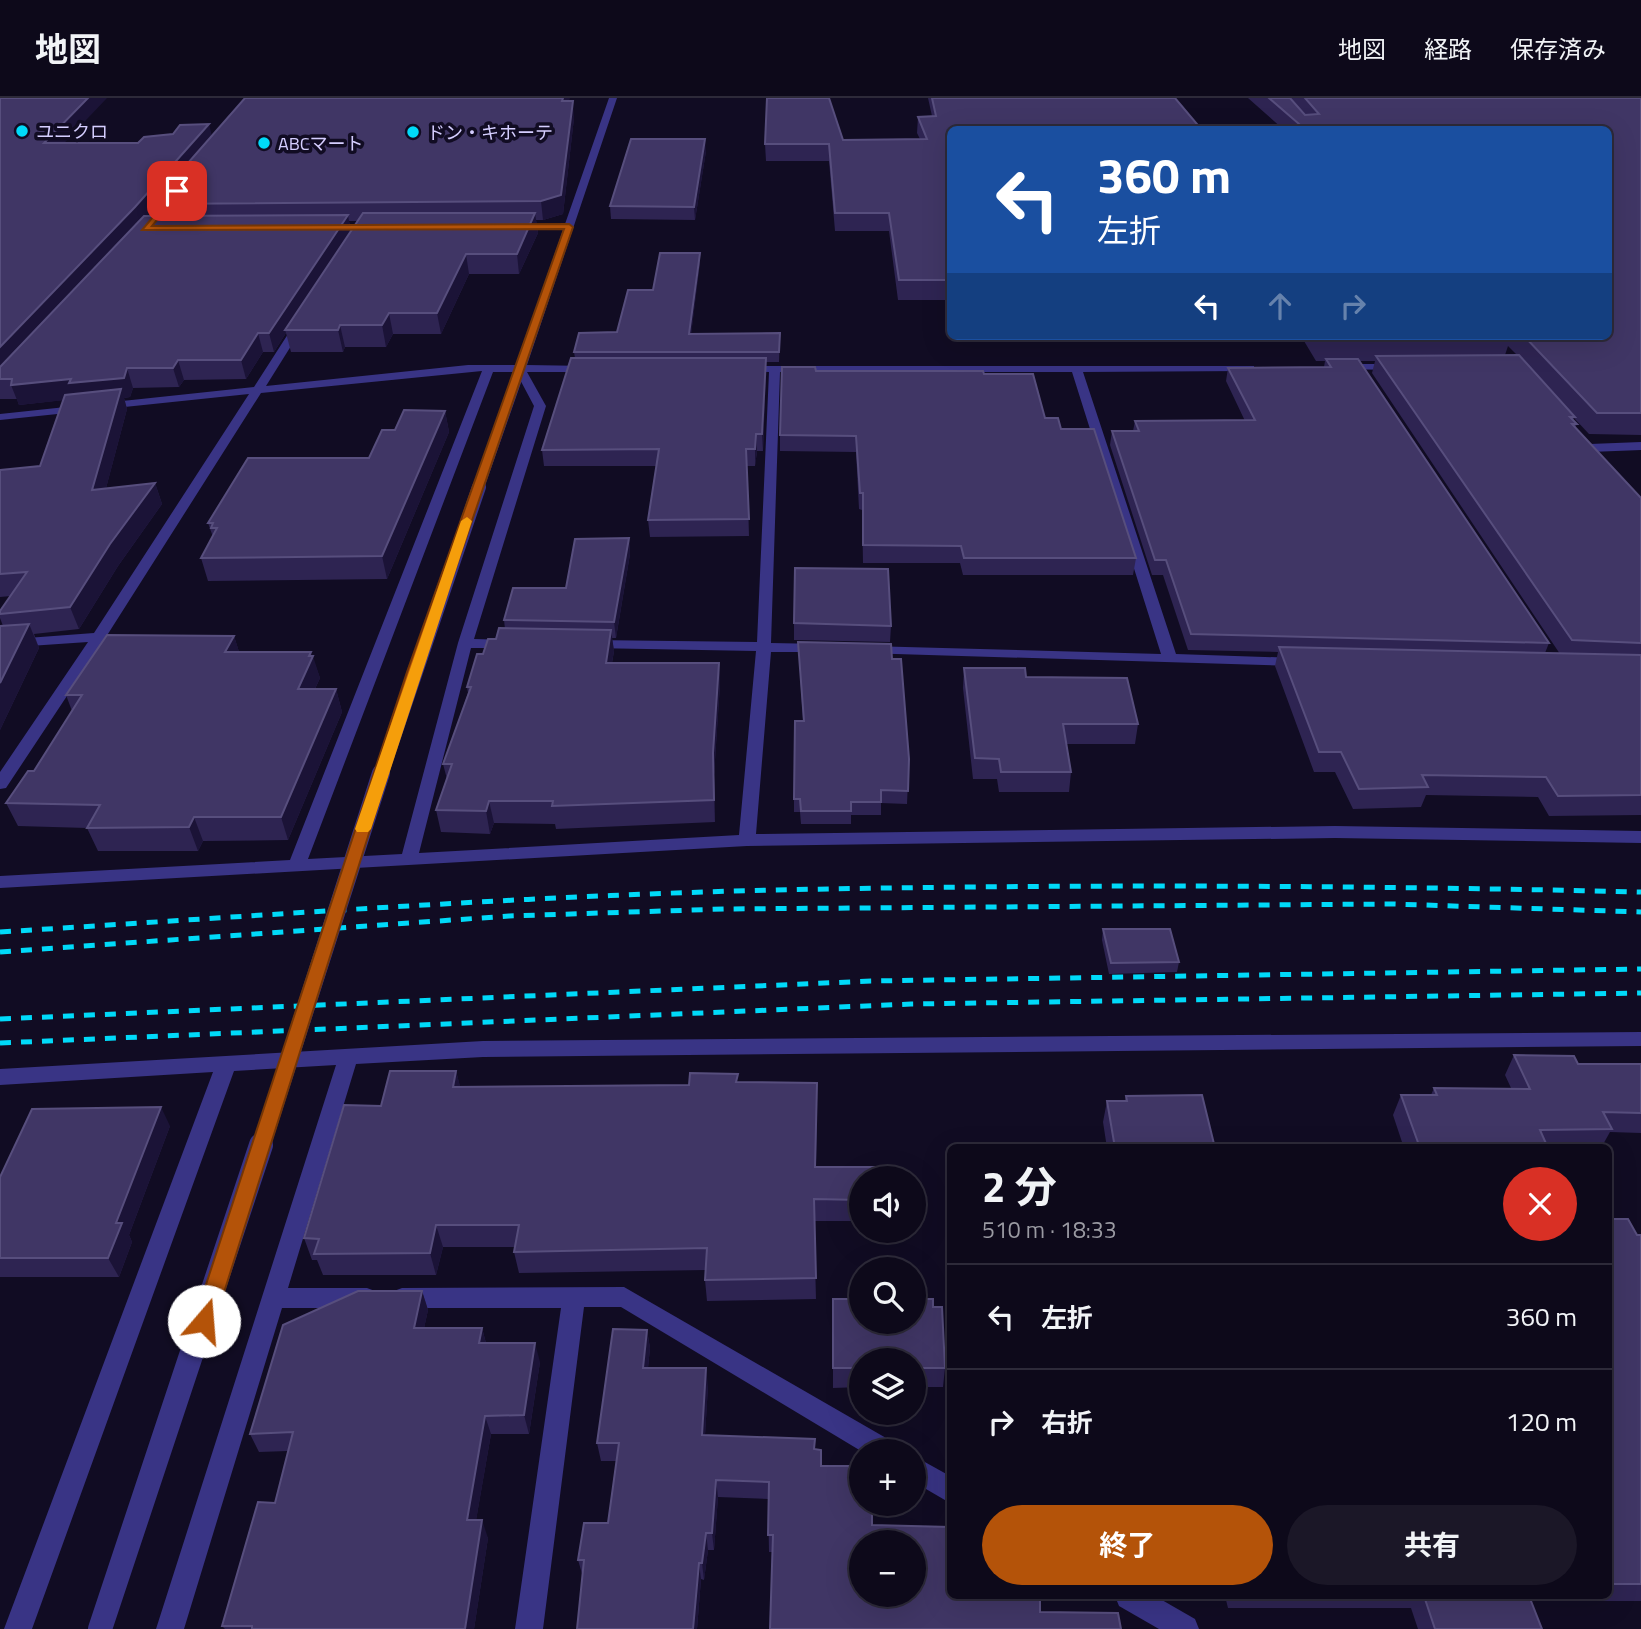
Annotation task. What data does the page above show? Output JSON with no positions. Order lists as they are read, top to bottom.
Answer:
{
  "places": ["ユニクロ", "ドン・キホーテ", "ABCマート"],
  "page": {
    "header": "地図",
    "nav": ["地図", "経路", "保存済み"],
    "turn": ["360 m", "左折"],
    "heading": ["2 分", "510 m · 18:33"],
    "map_buttons": ["+", "−"],
    "list": [
      {
        "name": "左折",
        "value": "360 m"
      },
      {
        "name": "右折",
        "value": "120 m"
      }
    ],
    "buttons": ["終了", "共有"]
  }
}
